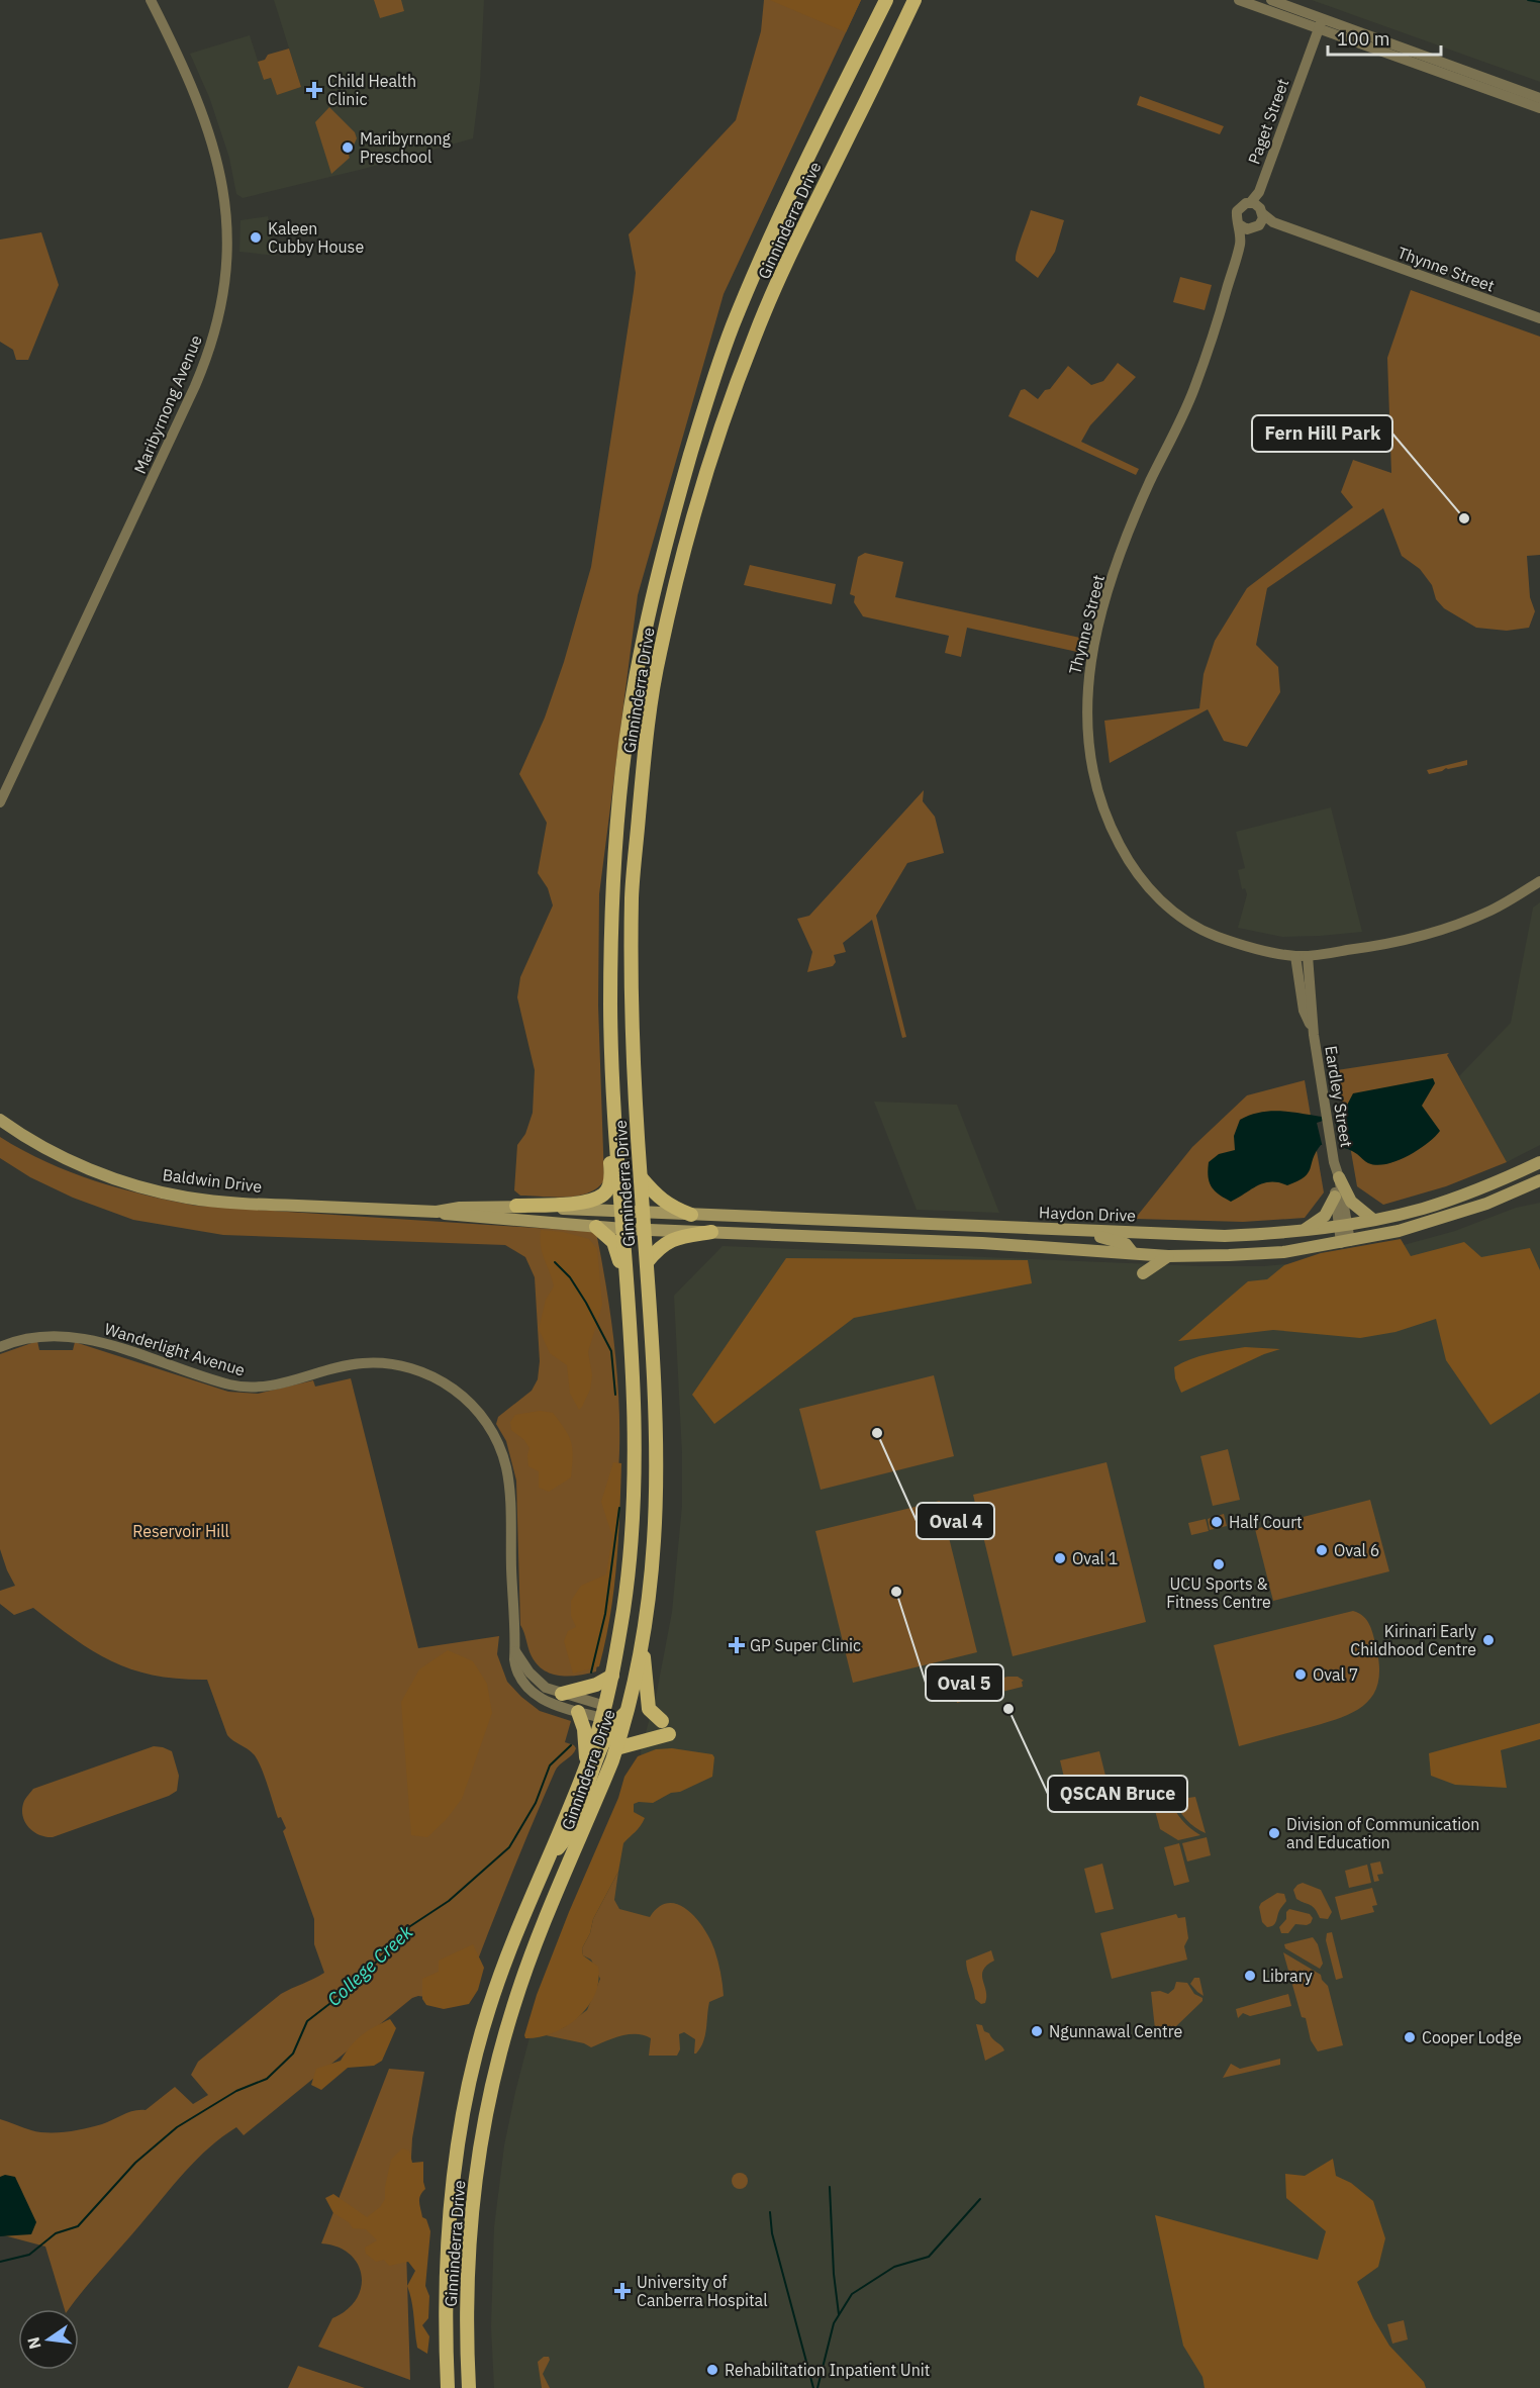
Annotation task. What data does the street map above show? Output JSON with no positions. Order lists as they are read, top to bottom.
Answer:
{
  "streets": {
    "main road": ["Ginninderra Drive", "Baldwin Drive", "Haydon Drive"],
    "street": [
      "Paget Street",
      "Thynne Street",
      "Maribyrnong Avenue",
      "Eardley Street",
      "Wanderlight Avenue"
    ]
  },
  "crossings": [
    ["Paget Street", "Thynne Street"],
    ["Ginninderra Drive", "Baldwin Drive"],
    ["Ginninderra Drive", "Haydon Drive"],
    ["Ginninderra Drive", "Wanderlight Avenue"],
    ["Thynne Street", "Eardley Street"],
    ["Eardley Street", "Haydon Drive"],
    ["Baldwin Drive", "Haydon Drive"]
  ],
  "water": ["College Creek"],
  "parks": ["Reservoir Hill"],
  "places": {
    "health": ["Child Health Clinic", "GP Super Clinic", "University of Canberra Hospital"],
    "other": [
      "Maribyrnong Preschool",
      "Kaleen Cubby House",
      "Fern Hill Park",
      "Oval 4",
      "Half Court",
      "Oval 6",
      "Oval 1",
      "UCU Sports & Fitness Centre",
      "Oval 5",
      "Kirinari Early Childhood Centre",
      "Oval 7",
      "QSCAN Bruce",
      "Division of Communication and Education",
      "Library",
      "Ngunnawal Centre",
      "Cooper Lodge",
      "Rehabilitation Inpatient Unit"
    ]
  },
  "scale_bar": "100 m",
  "north": "left"
}
